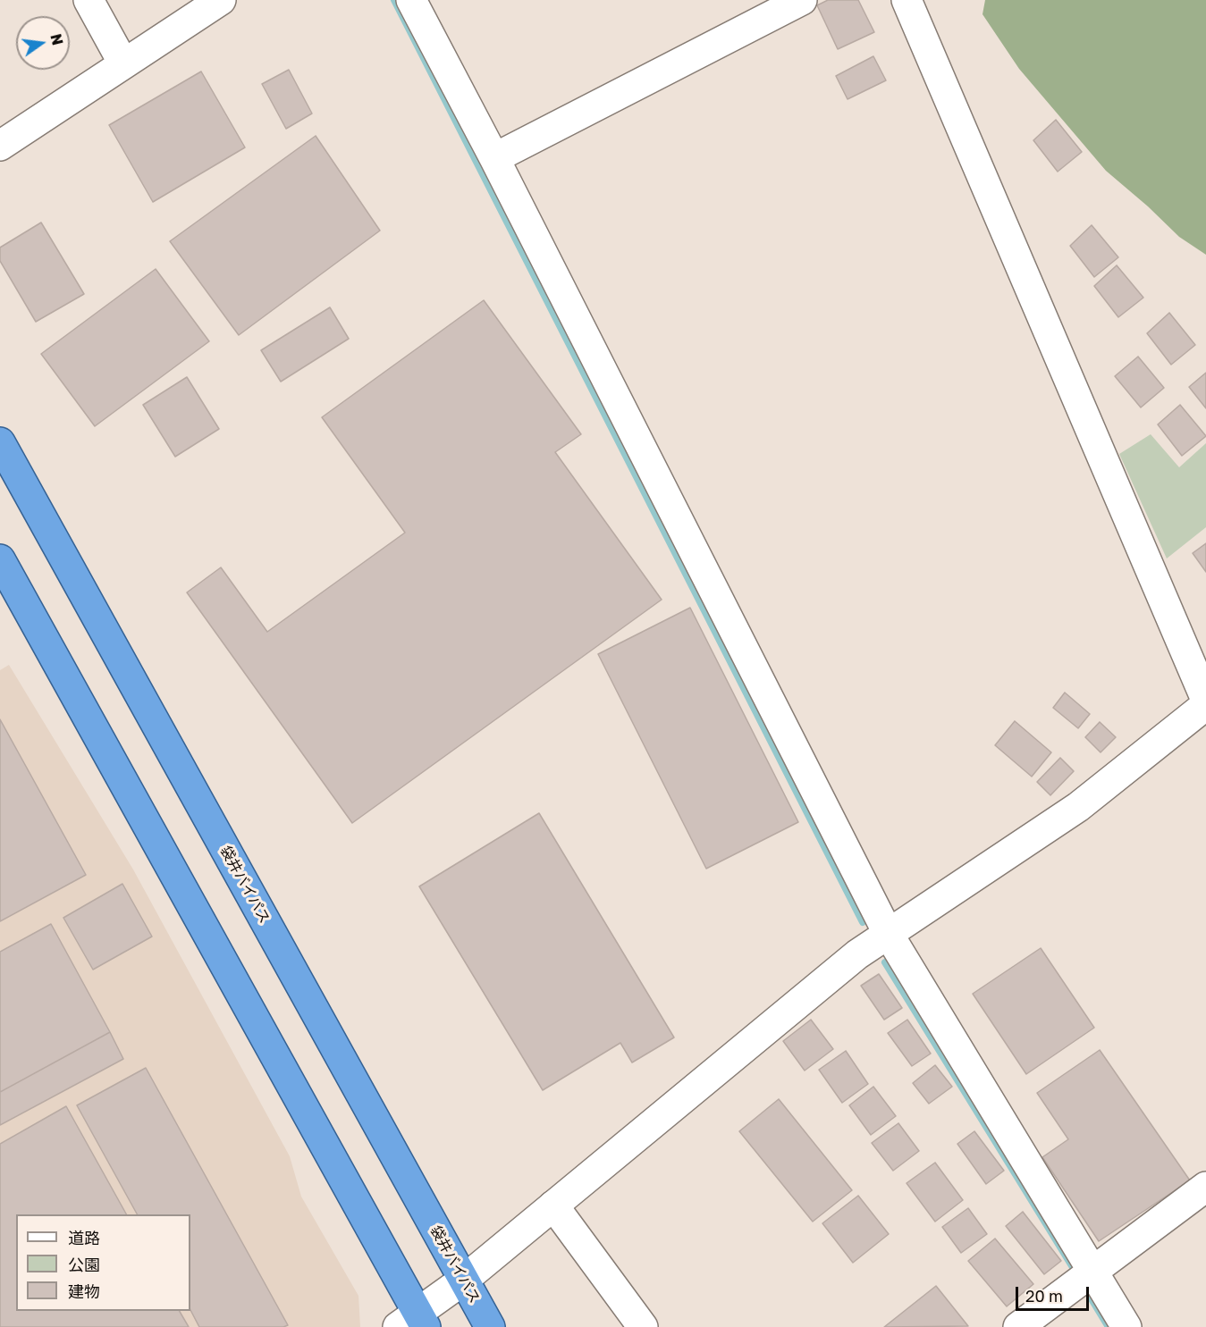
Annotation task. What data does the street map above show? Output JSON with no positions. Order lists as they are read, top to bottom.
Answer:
{
  "streets": {
    "highway": ["袋井バイパス"]
  },
  "legend": ["道路", "公園", "建物"],
  "scale_bar": "20 m",
  "north": "right"
}
